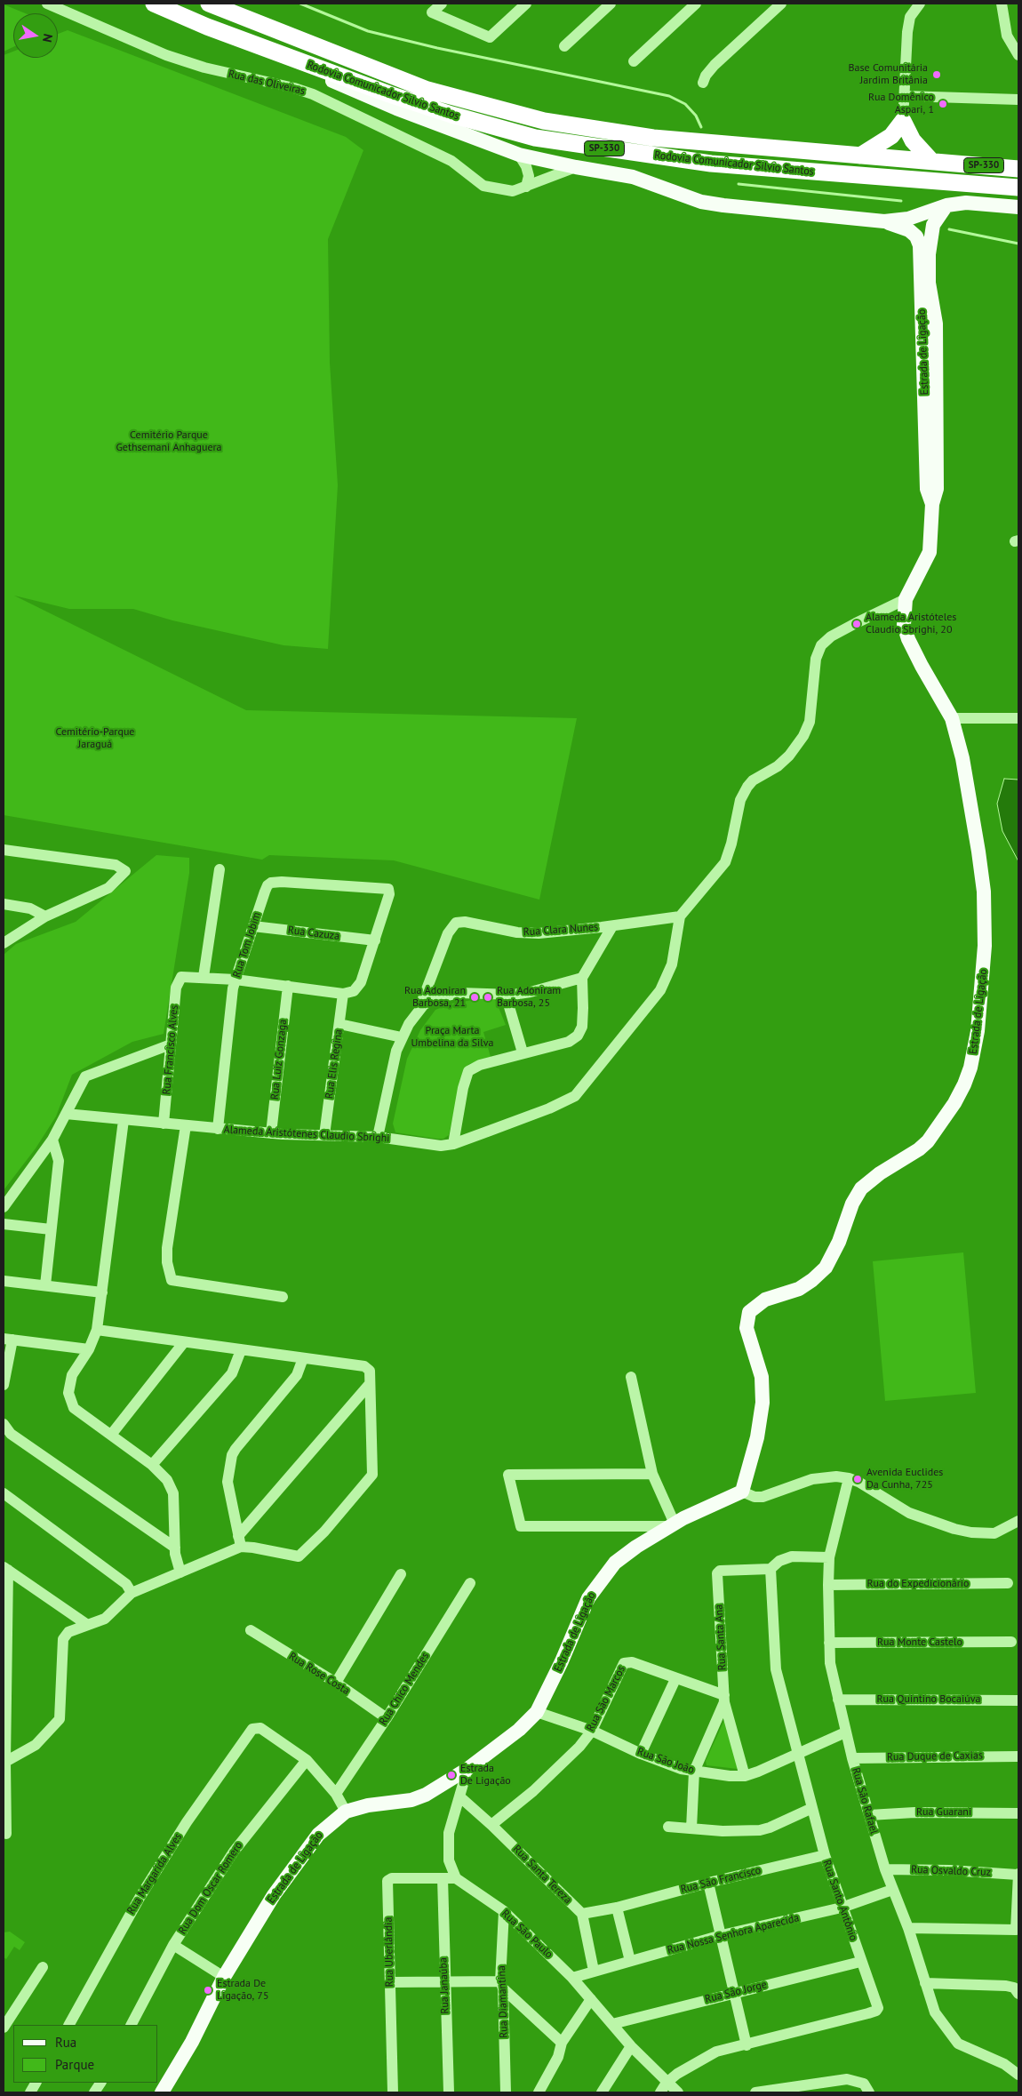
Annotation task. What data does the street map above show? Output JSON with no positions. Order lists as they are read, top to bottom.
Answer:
{
  "streets": {
    "highway": ["Rodovia Comunicador Silvio Santos", "SP-330"],
    "main road": ["Estrada de Ligação"],
    "street": [
      "Rua das Oliveiras",
      "Rua Clara Nunes",
      "Rua Cazuza",
      "Rua Tom Jobim",
      "Rua Francisco Alves",
      "Rua Luiz Gonzaga",
      "Rua Elis Regina",
      "Alameda Aristótenes Claudio Sbrighi",
      "Rua do Expedicionário",
      "Rua Santa Ana",
      "Rua Monte Castelo",
      "Rua Rose Costa",
      "Rua Chico Mendes",
      "Rua São Marcos",
      "Rua Quintino Bocaiúva",
      "Rua Duque de Caxias",
      "Rua São João",
      "Rua São Rafael",
      "Rua Guarani",
      "Rua Osvaldo Cruz",
      "Rua Margarida Alves",
      "Rua Santa Tereza",
      "Rua São Francisco",
      "Rua Dom Oscar Romero",
      "Rua Santo Antônio",
      "Rua São Paulo",
      "Rua Nossa Senhora Aparecida",
      "Rua Uberlândia",
      "Rua Janaúba",
      "Rua São Jorge",
      "Rua Diamantina"
    ]
  },
  "crossings": [
    ["Estrada de Ligação", "Rua São João"],
    ["Rua Clara Nunes", "Alameda Aristótenes Claudio Sbrighi"],
    ["Rua Cazuza", "Rua Tom Jobim"],
    ["Rua Tom Jobim", "Alameda Aristótenes Claudio Sbrighi"],
    ["Rua Francisco Alves", "Alameda Aristótenes Claudio Sbrighi"],
    ["Rua Luiz Gonzaga", "Alameda Aristótenes Claudio Sbrighi"],
    ["Rua Elis Regina", "Alameda Aristótenes Claudio Sbrighi"],
    ["Rua do Expedicionário", "Rua São Rafael"],
    ["Rua Santa Ana", "Rua São Marcos"],
    ["Rua Santa Ana", "Rua São João"],
    ["Rua Santa Ana", "Rua Santo Antônio"],
    ["Rua Monte Castelo", "Rua São Rafael"],
    ["Rua Rose Costa", "Rua Chico Mendes"],
    ["Rua São Marcos", "Rua São João"],
    ["Rua São Marcos", "Rua Santa Tereza"],
    ["Rua Quintino Bocaiúva", "Rua São Rafael"],
    ["Rua Duque de Caxias", "Rua São Rafael"],
    ["Rua São João", "Rua São Rafael"],
    ["Rua São João", "Rua Santo Antônio"],
    ["Rua São Rafael", "Rua Guarani"],
    ["Rua São Rafael", "Rua Osvaldo Cruz"],
    ["Rua São Rafael", "Rua Nossa Senhora Aparecida"],
    ["Rua Margarida Alves", "Rua Dom Oscar Romero"],
    ["Rua Santa Tereza", "Rua São Francisco"],
    ["Rua São Francisco", "Rua Santo Antônio"],
    ["Rua Santo Antônio", "Rua São Paulo"],
    ["Rua Santo Antônio", "Rua Nossa Senhora Aparecida"],
    ["Rua Santo Antônio", "Rua São Jorge"],
    ["Rua São Paulo", "Rua Nossa Senhora Aparecida"],
    ["Rua São Paulo", "Rua Uberlândia"],
    ["Rua São Paulo", "Rua São Jorge"],
    ["Rua São Paulo", "Rua Diamantina"],
    ["Rua Uberlândia", "Rua Janaúba"]
  ],
  "parks": ["Cemitério Parque Gethsemani Anhaguera", "Cemitério-Parque Jaraguá", "Praça Marta Umbelina da Silva"],
  "places": [
    "Base Comunitária Jardim Britânia",
    "Rua Domênico Aspari, 1",
    "Alameda Aristóteles Claudio Sbrighi, 20",
    "Rua Adoniran Barbosa, 21",
    "Rua Adoniram Barbosa, 25",
    "Avenida Euclides Da Cunha, 725",
    "Estrada De Ligação",
    "Estrada De Ligação, 75"
  ],
  "legend": ["Rua", "Parque"],
  "north": "right"
}
